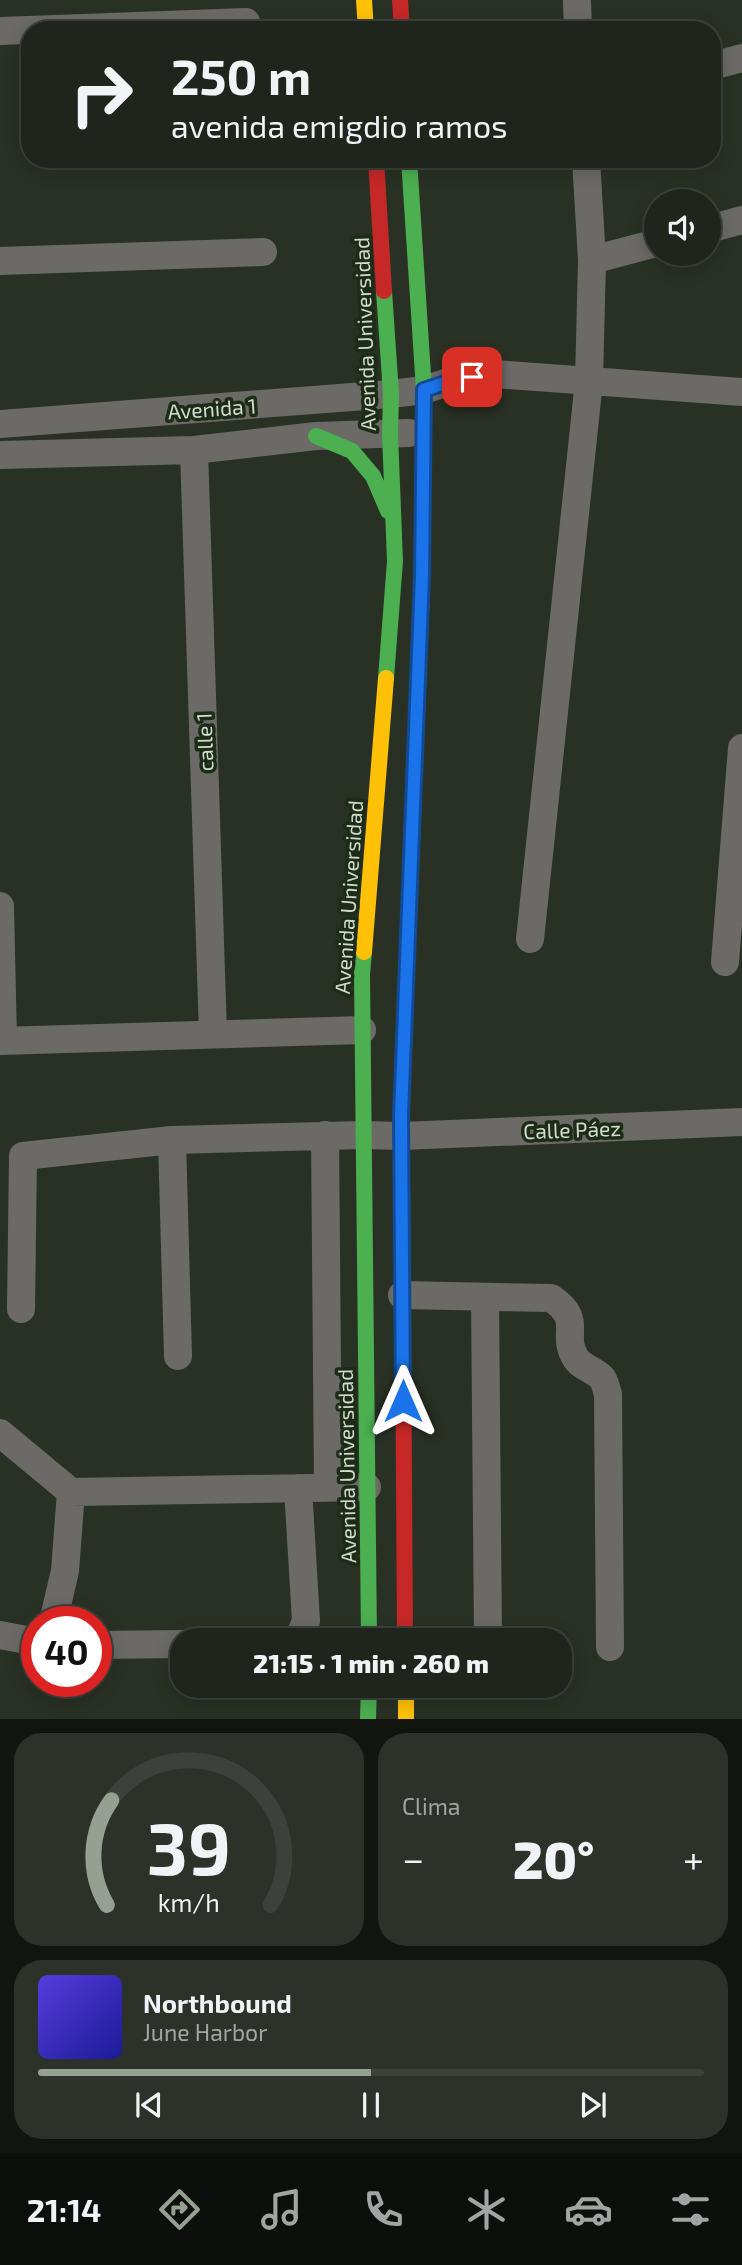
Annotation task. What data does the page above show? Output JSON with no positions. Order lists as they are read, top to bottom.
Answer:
{
  "streets": {
    "street": [
      "Avenida Universidad",
      "Avenida 1",
      "calle 1",
      "Calle Páez"
    ]
  },
  "crossings": [
    ["Avenida Universidad", "Avenida 1"],
    ["Avenida Universidad", "Calle Páez"],
    ["Avenida 1", "calle 1"]
  ],
  "page": {
    "turn": ["250 m", "avenida emigdio ramos"],
    "limit": "40",
    "trip": "21:15 · 1 min · 260 m",
    "tile": "Clima",
    "heat": ["−", "20°", "+"],
    "song": ["Northbound", "June Harbor"],
    "tabs": "21:14",
    "gauge": ["39", "km/h"]
  }
}
